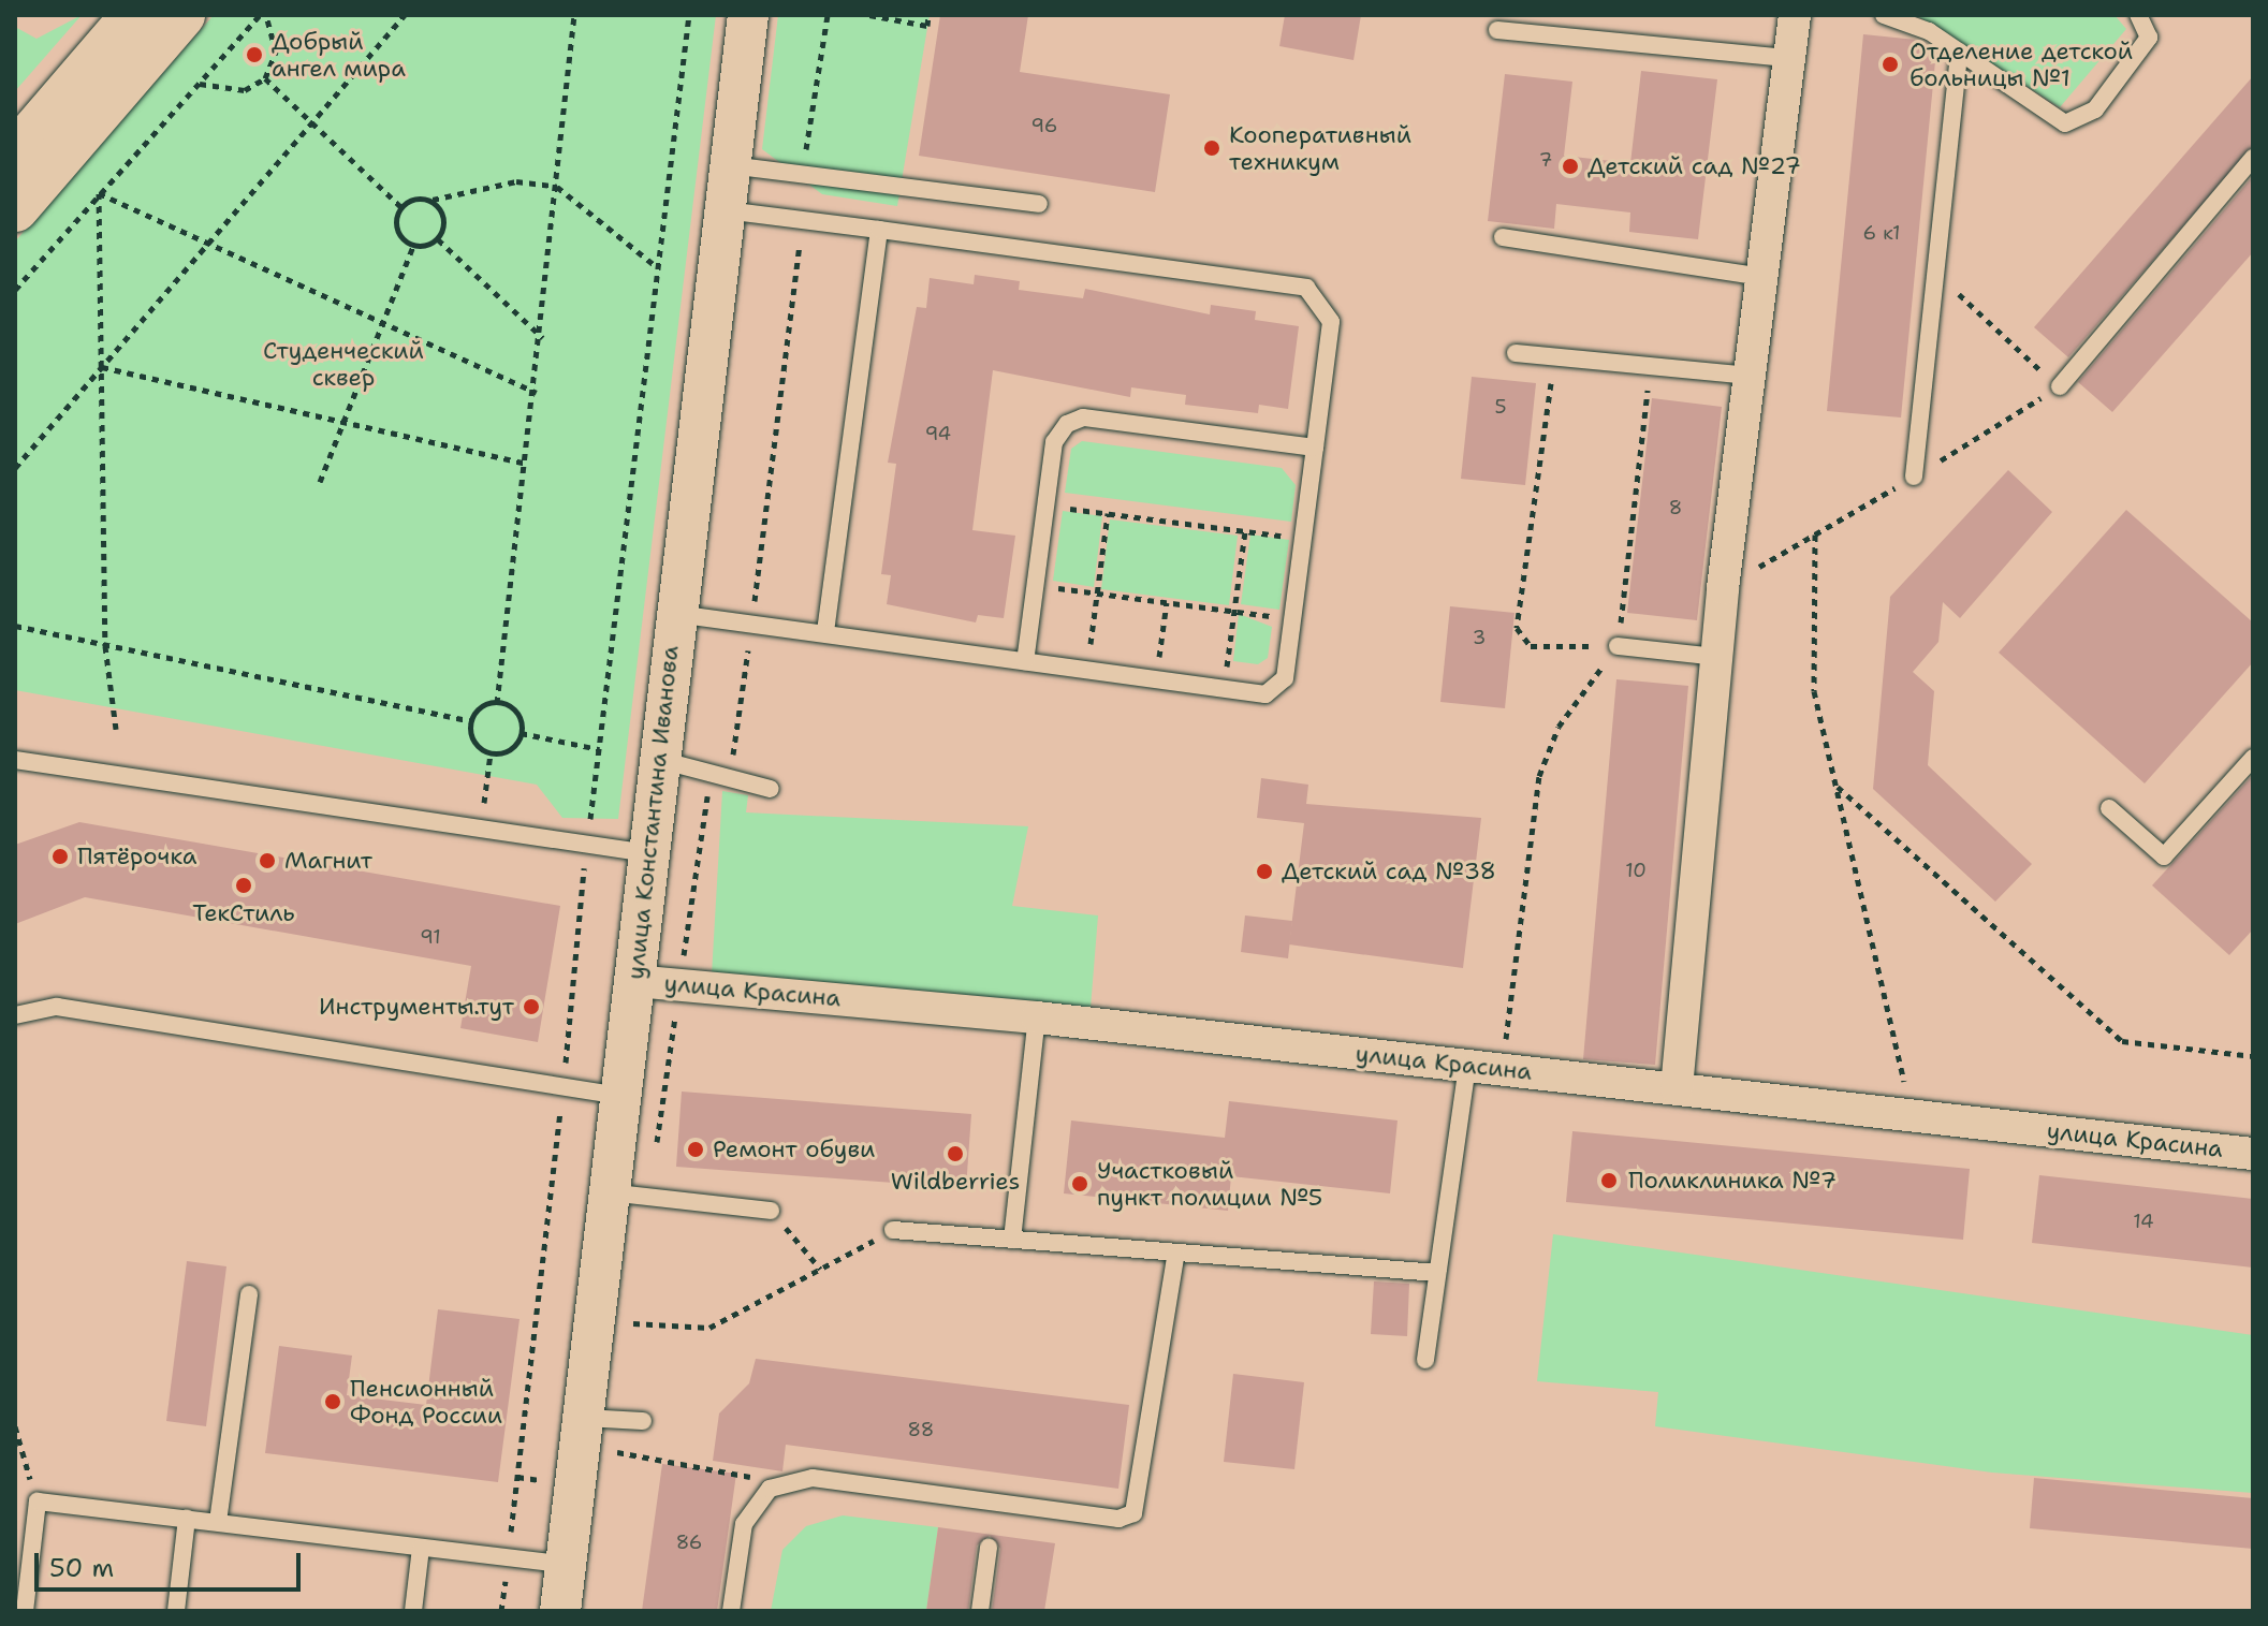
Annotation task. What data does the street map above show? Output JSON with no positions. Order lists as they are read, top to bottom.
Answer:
{
  "streets": {
    "street": ["улица Константина Иванова", "улица Красина"]
  },
  "crossings": [
    ["улица Константина Иванова", "улица Красина"]
  ],
  "parks": ["Студенческий сквер"],
  "places": [
    "Добрый ангел мира",
    "Отделение детской больницы №1",
    "Кооперативный техникум",
    "Детский сад №27",
    "Пятёрочка",
    "Магнит",
    "Детский сад №38",
    "ТекСтиль",
    "Инструменты.тут",
    "Ремонт обуви",
    "Wildberries",
    "Поликлиника №7",
    "Участковый пункт полиции №5",
    "Пенсионный Фонд России"
  ],
  "house_numbers": [
    "96",
    "7",
    "6 к1",
    "5",
    "94",
    "8",
    "3",
    "10",
    "91",
    "14",
    "88",
    "86"
  ],
  "scale_bar": "50 m"
}
